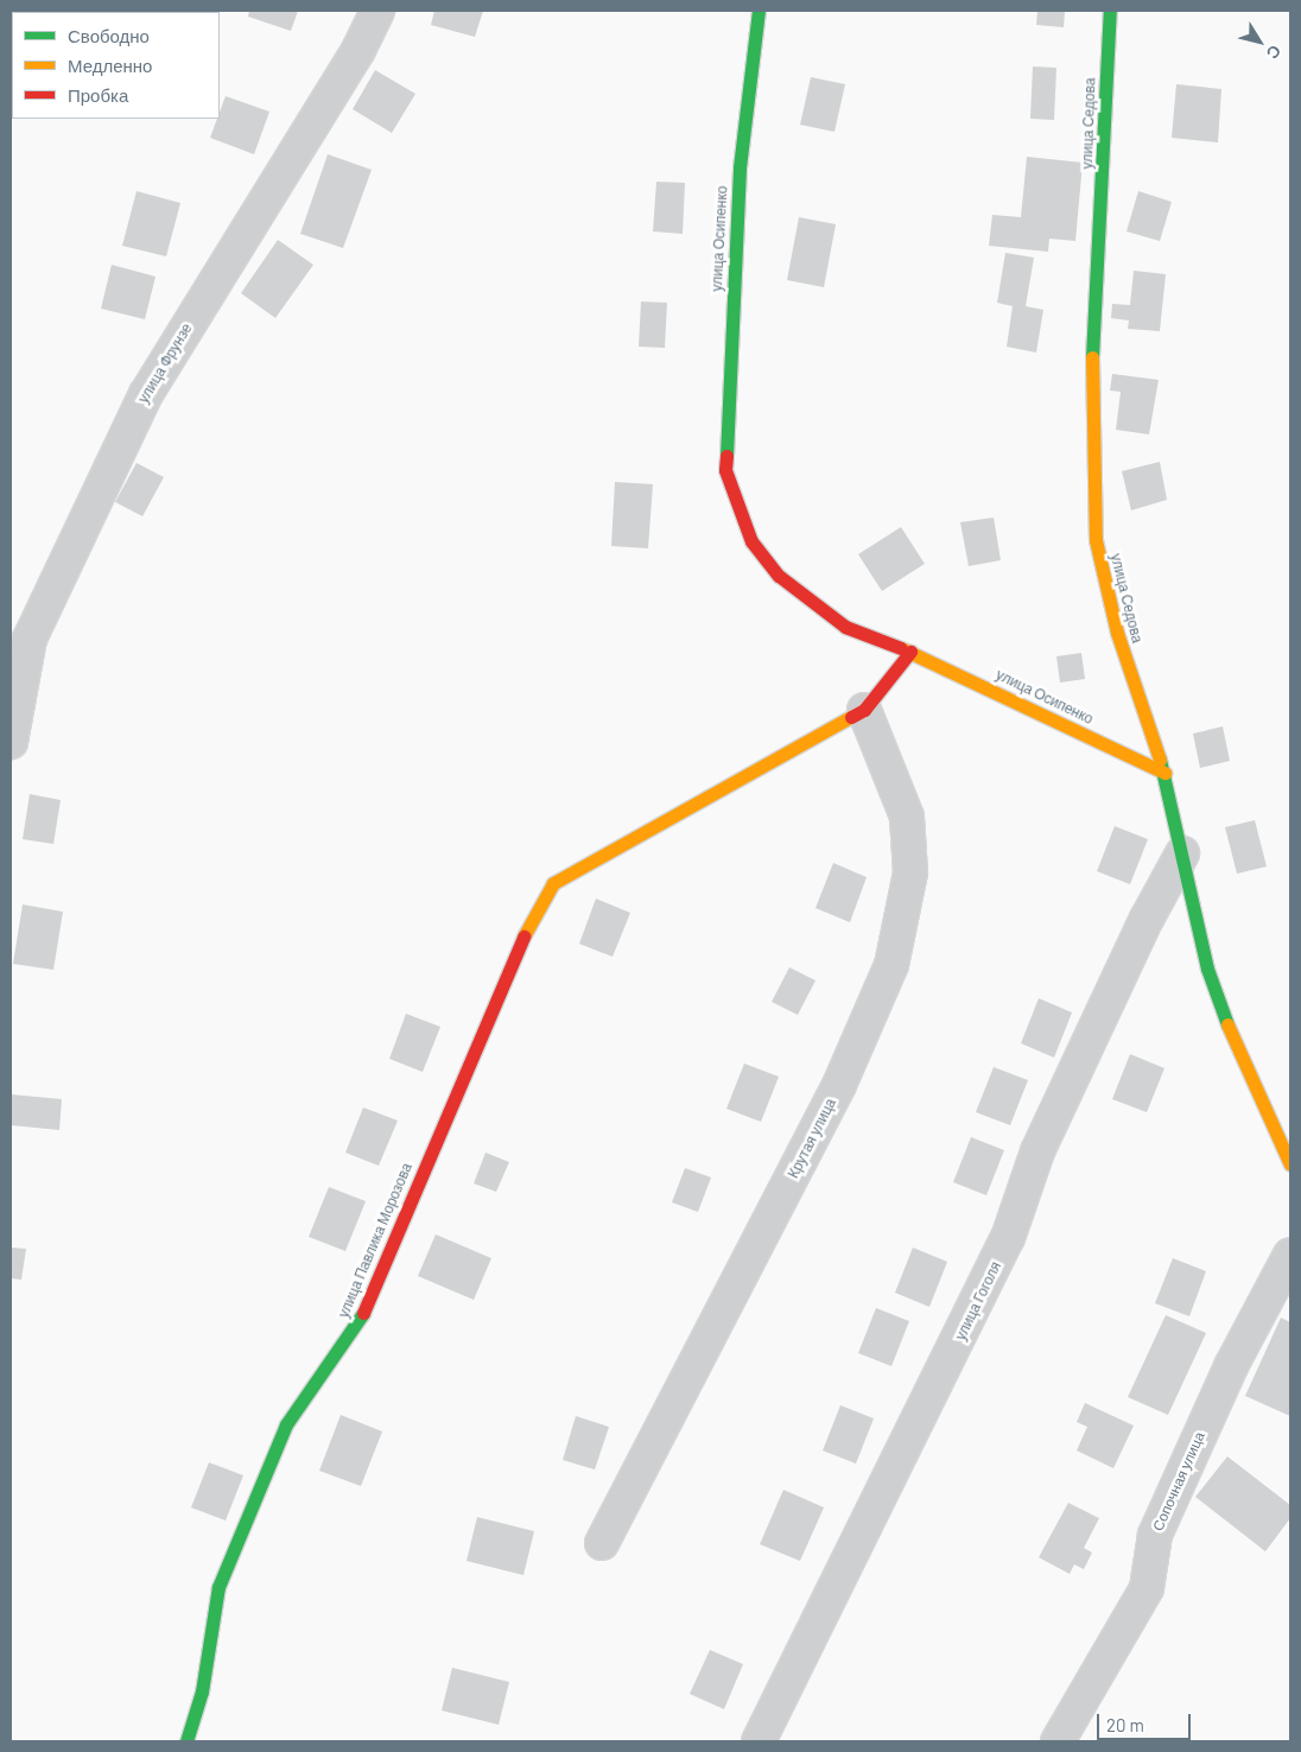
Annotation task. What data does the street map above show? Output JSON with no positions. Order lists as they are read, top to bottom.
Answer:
{
  "streets": {
    "street": [
      "улица Седова",
      "улица Осипенко",
      "улица Фрунзе",
      "Крутая улица",
      "улица Павлика Морозова",
      "улица Гоголя",
      "Сопочная улица"
    ]
  },
  "crossings": [
    ["улица Седова", "улица Осипенко"],
    ["улица Седова", "улица Гоголя"],
    ["Крутая улица", "улица Павлика Морозова"]
  ],
  "legend": ["Свободно", "Медленно", "Пробка"],
  "scale_bar": "20 m",
  "north": "bottom right"
}
